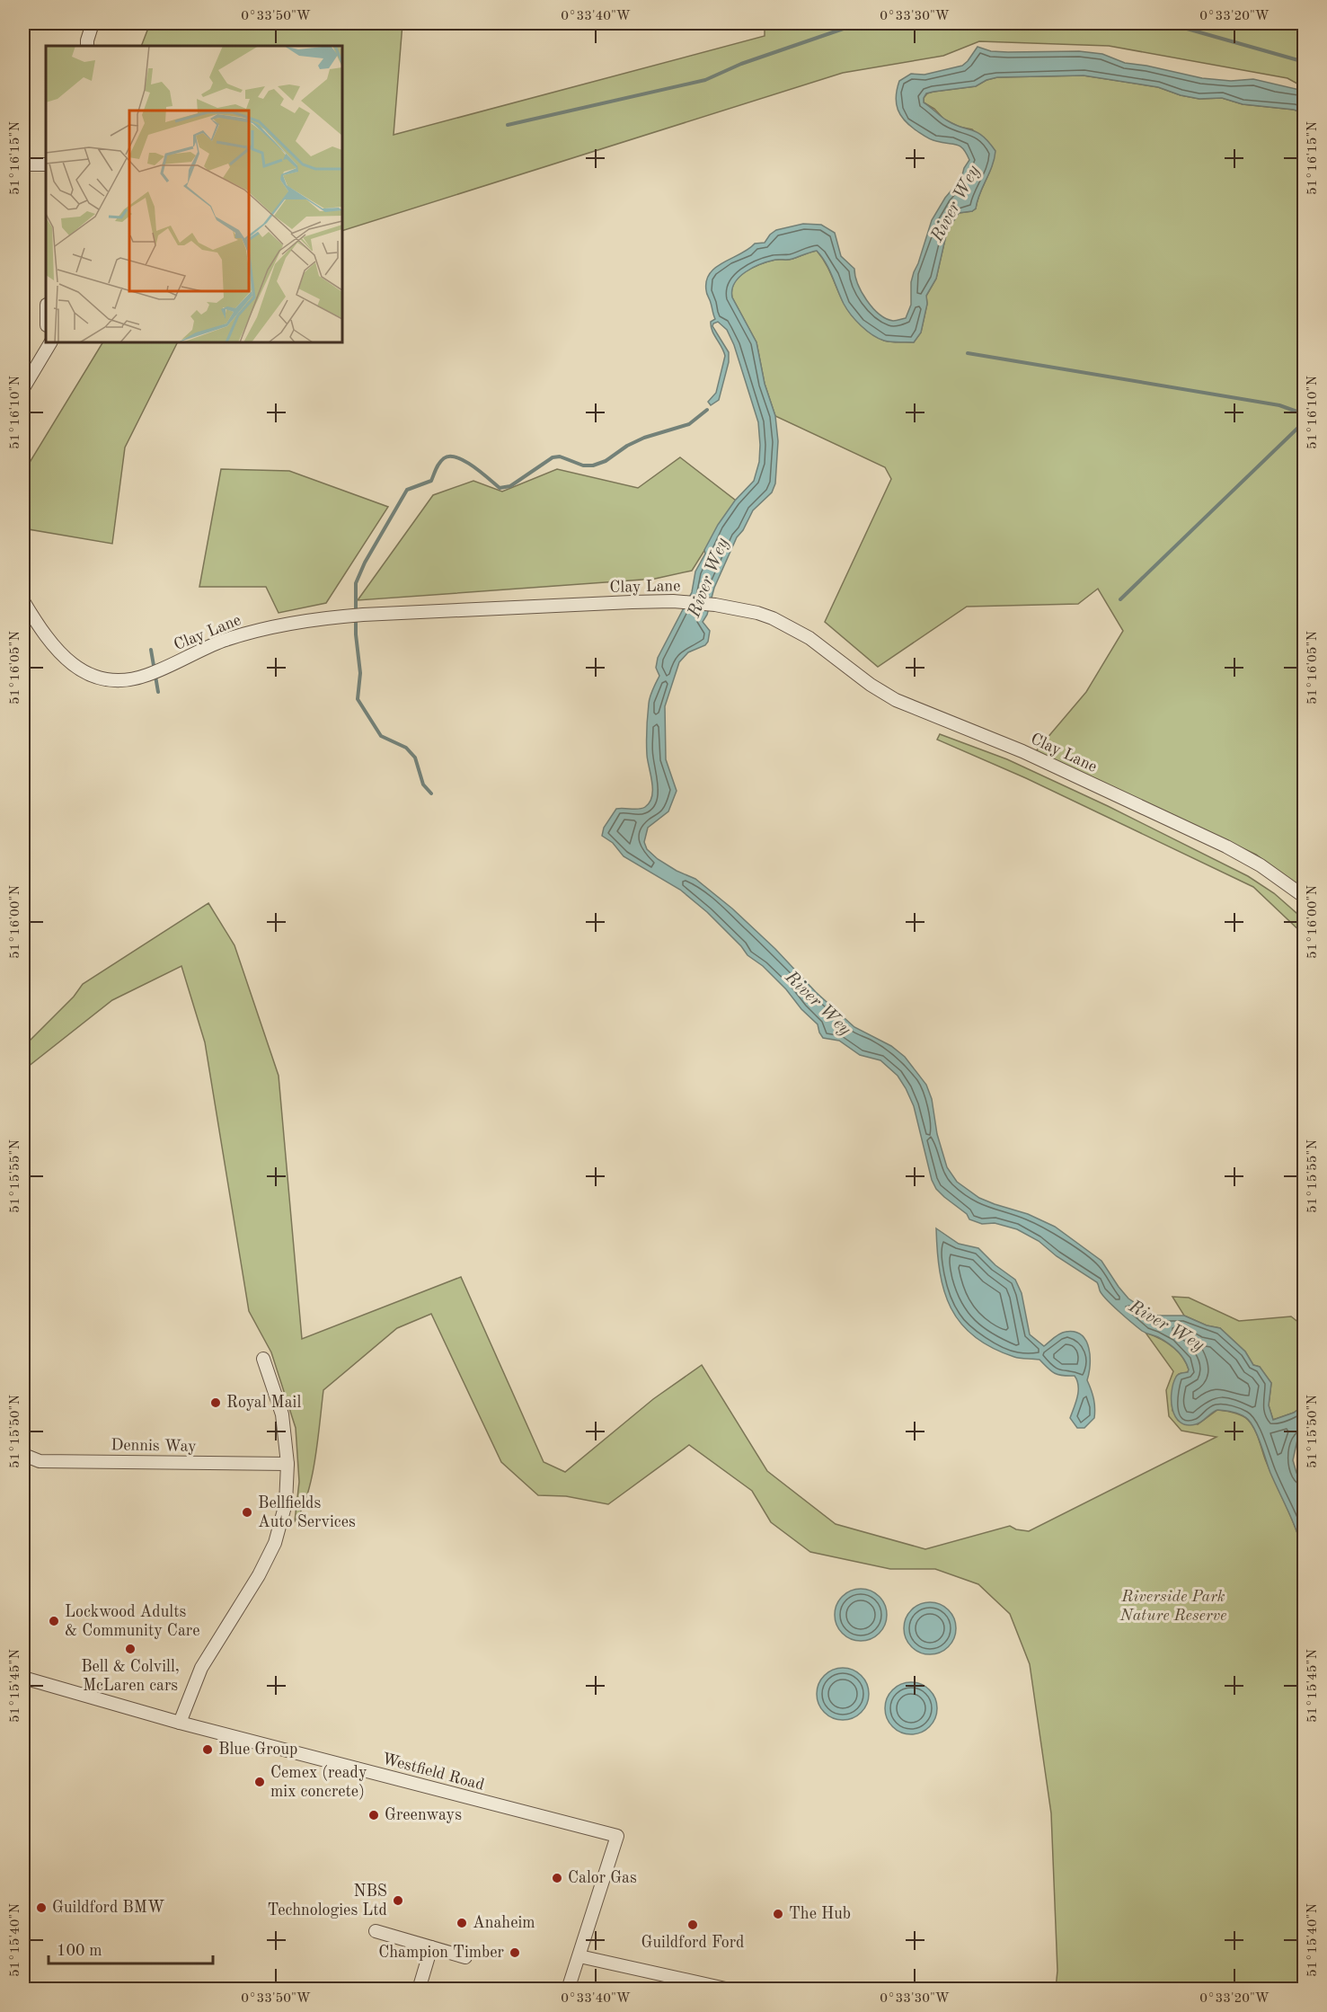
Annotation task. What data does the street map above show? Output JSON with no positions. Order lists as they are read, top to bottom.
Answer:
{
  "streets": {
    "street": ["Clay Lane", "Dennis Way", "Westfield Road"]
  },
  "water": ["River Wey"],
  "parks": ["Riverside Park Nature Reserve"],
  "places": [
    "Royal Mail",
    "Bellfields Auto Services",
    "Lockwood Adults & Community Care",
    "Bell & Colvill, McLaren cars",
    "Blue Group",
    "Cemex (ready mix concrete)",
    "Greenways",
    "Calor Gas",
    "NBS Technologies Ltd",
    "Guildford BMW",
    "The Hub",
    "Anaheim",
    "Guildford Ford",
    "Champion Timber"
  ],
  "scale_bar": "100 m",
  "coordinates": [
    "0°33'50\"W",
    "0°33'40\"W",
    "0°33'30\"W",
    "0°33'20\"W",
    "51°16'15\"N",
    "51°16'10\"N",
    "51°16'05\"N",
    "51°16'00\"N",
    "51°15'55\"N",
    "51°15'50\"N",
    "51°15'45\"N",
    "51°15'40\"N"
  ]
}
